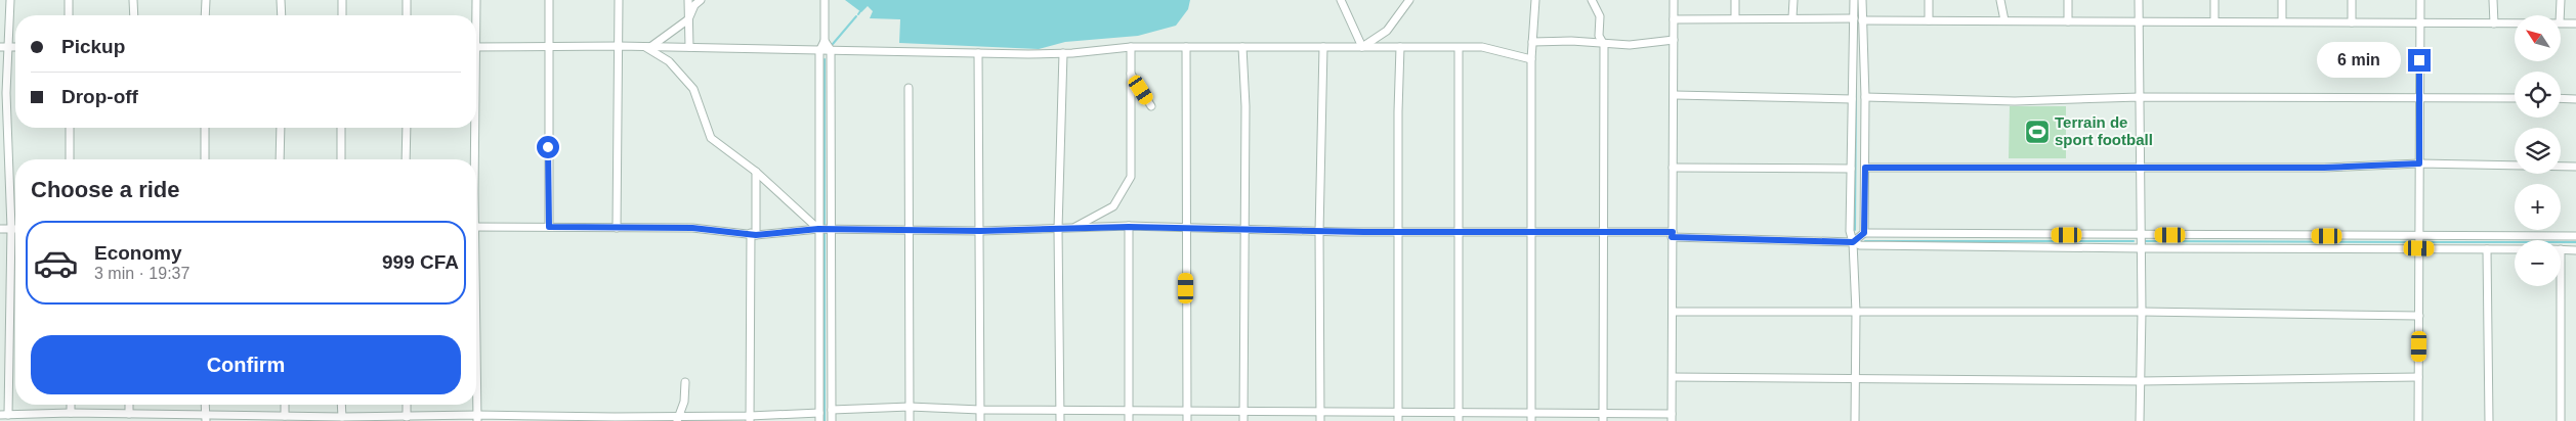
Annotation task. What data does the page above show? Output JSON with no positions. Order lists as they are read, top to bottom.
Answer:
{
  "places": {
    "sports": ["Terrain de sport football"]
  },
  "north": "top left",
  "page": {
    "map_buttons": ["+", "−"],
    "banner": ["Pickup", "Drop-off"],
    "bubble": "6 min",
    "heading": "Choose a ride",
    "list": [
      {
        "name": "Economy",
        "note": "3 min · 19:37",
        "value": "999 CFA"
      }
    ],
    "buttons": "Confirm"
  }
}
